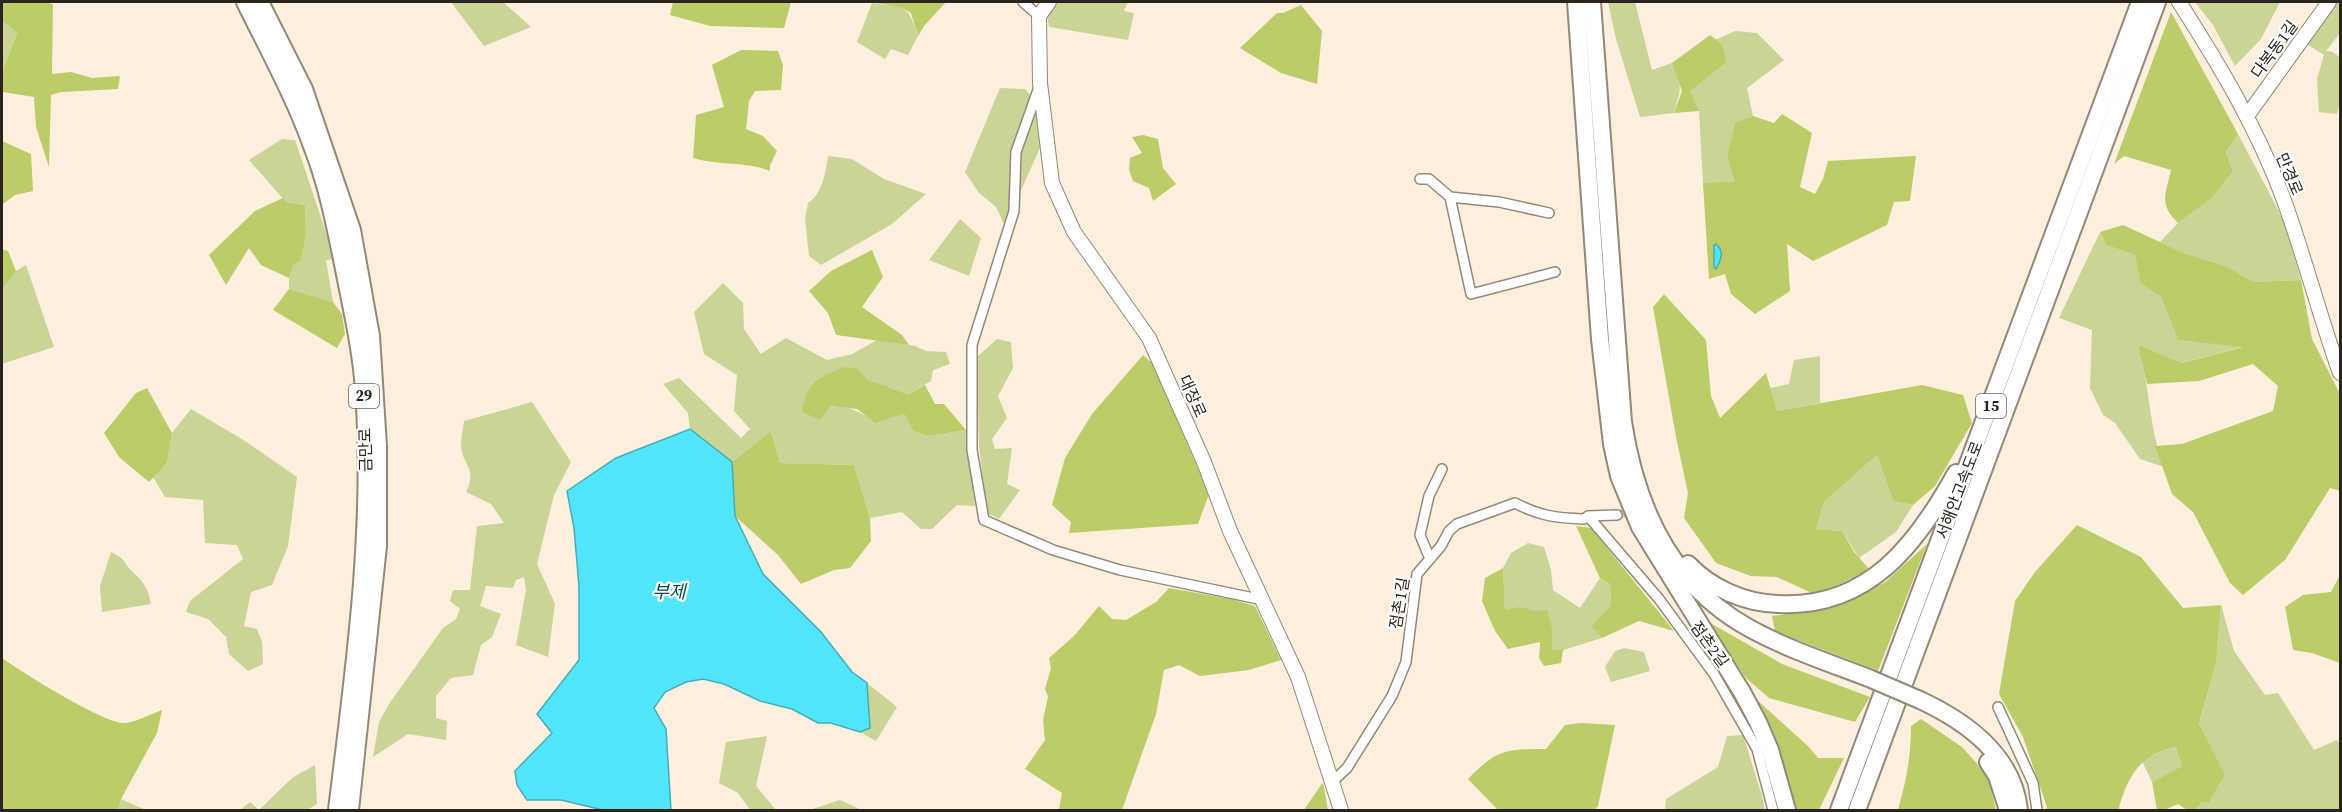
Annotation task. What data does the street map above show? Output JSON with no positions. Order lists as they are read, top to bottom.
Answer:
{
  "streets": {
    "highway": [
      "29",
      "15",
      "금만로",
      "서해안고속도로"
    ],
    "street": [
      "다복동1길",
      "만경로",
      "대장로",
      "점촌1길",
      "점촌2길"
    ]
  },
  "crossings": [
    ["다복동1길", "만경로"],
    ["대장로", "점촌1길"],
    ["점촌1길", "점촌2길"]
  ],
  "water": ["부제"]
}
